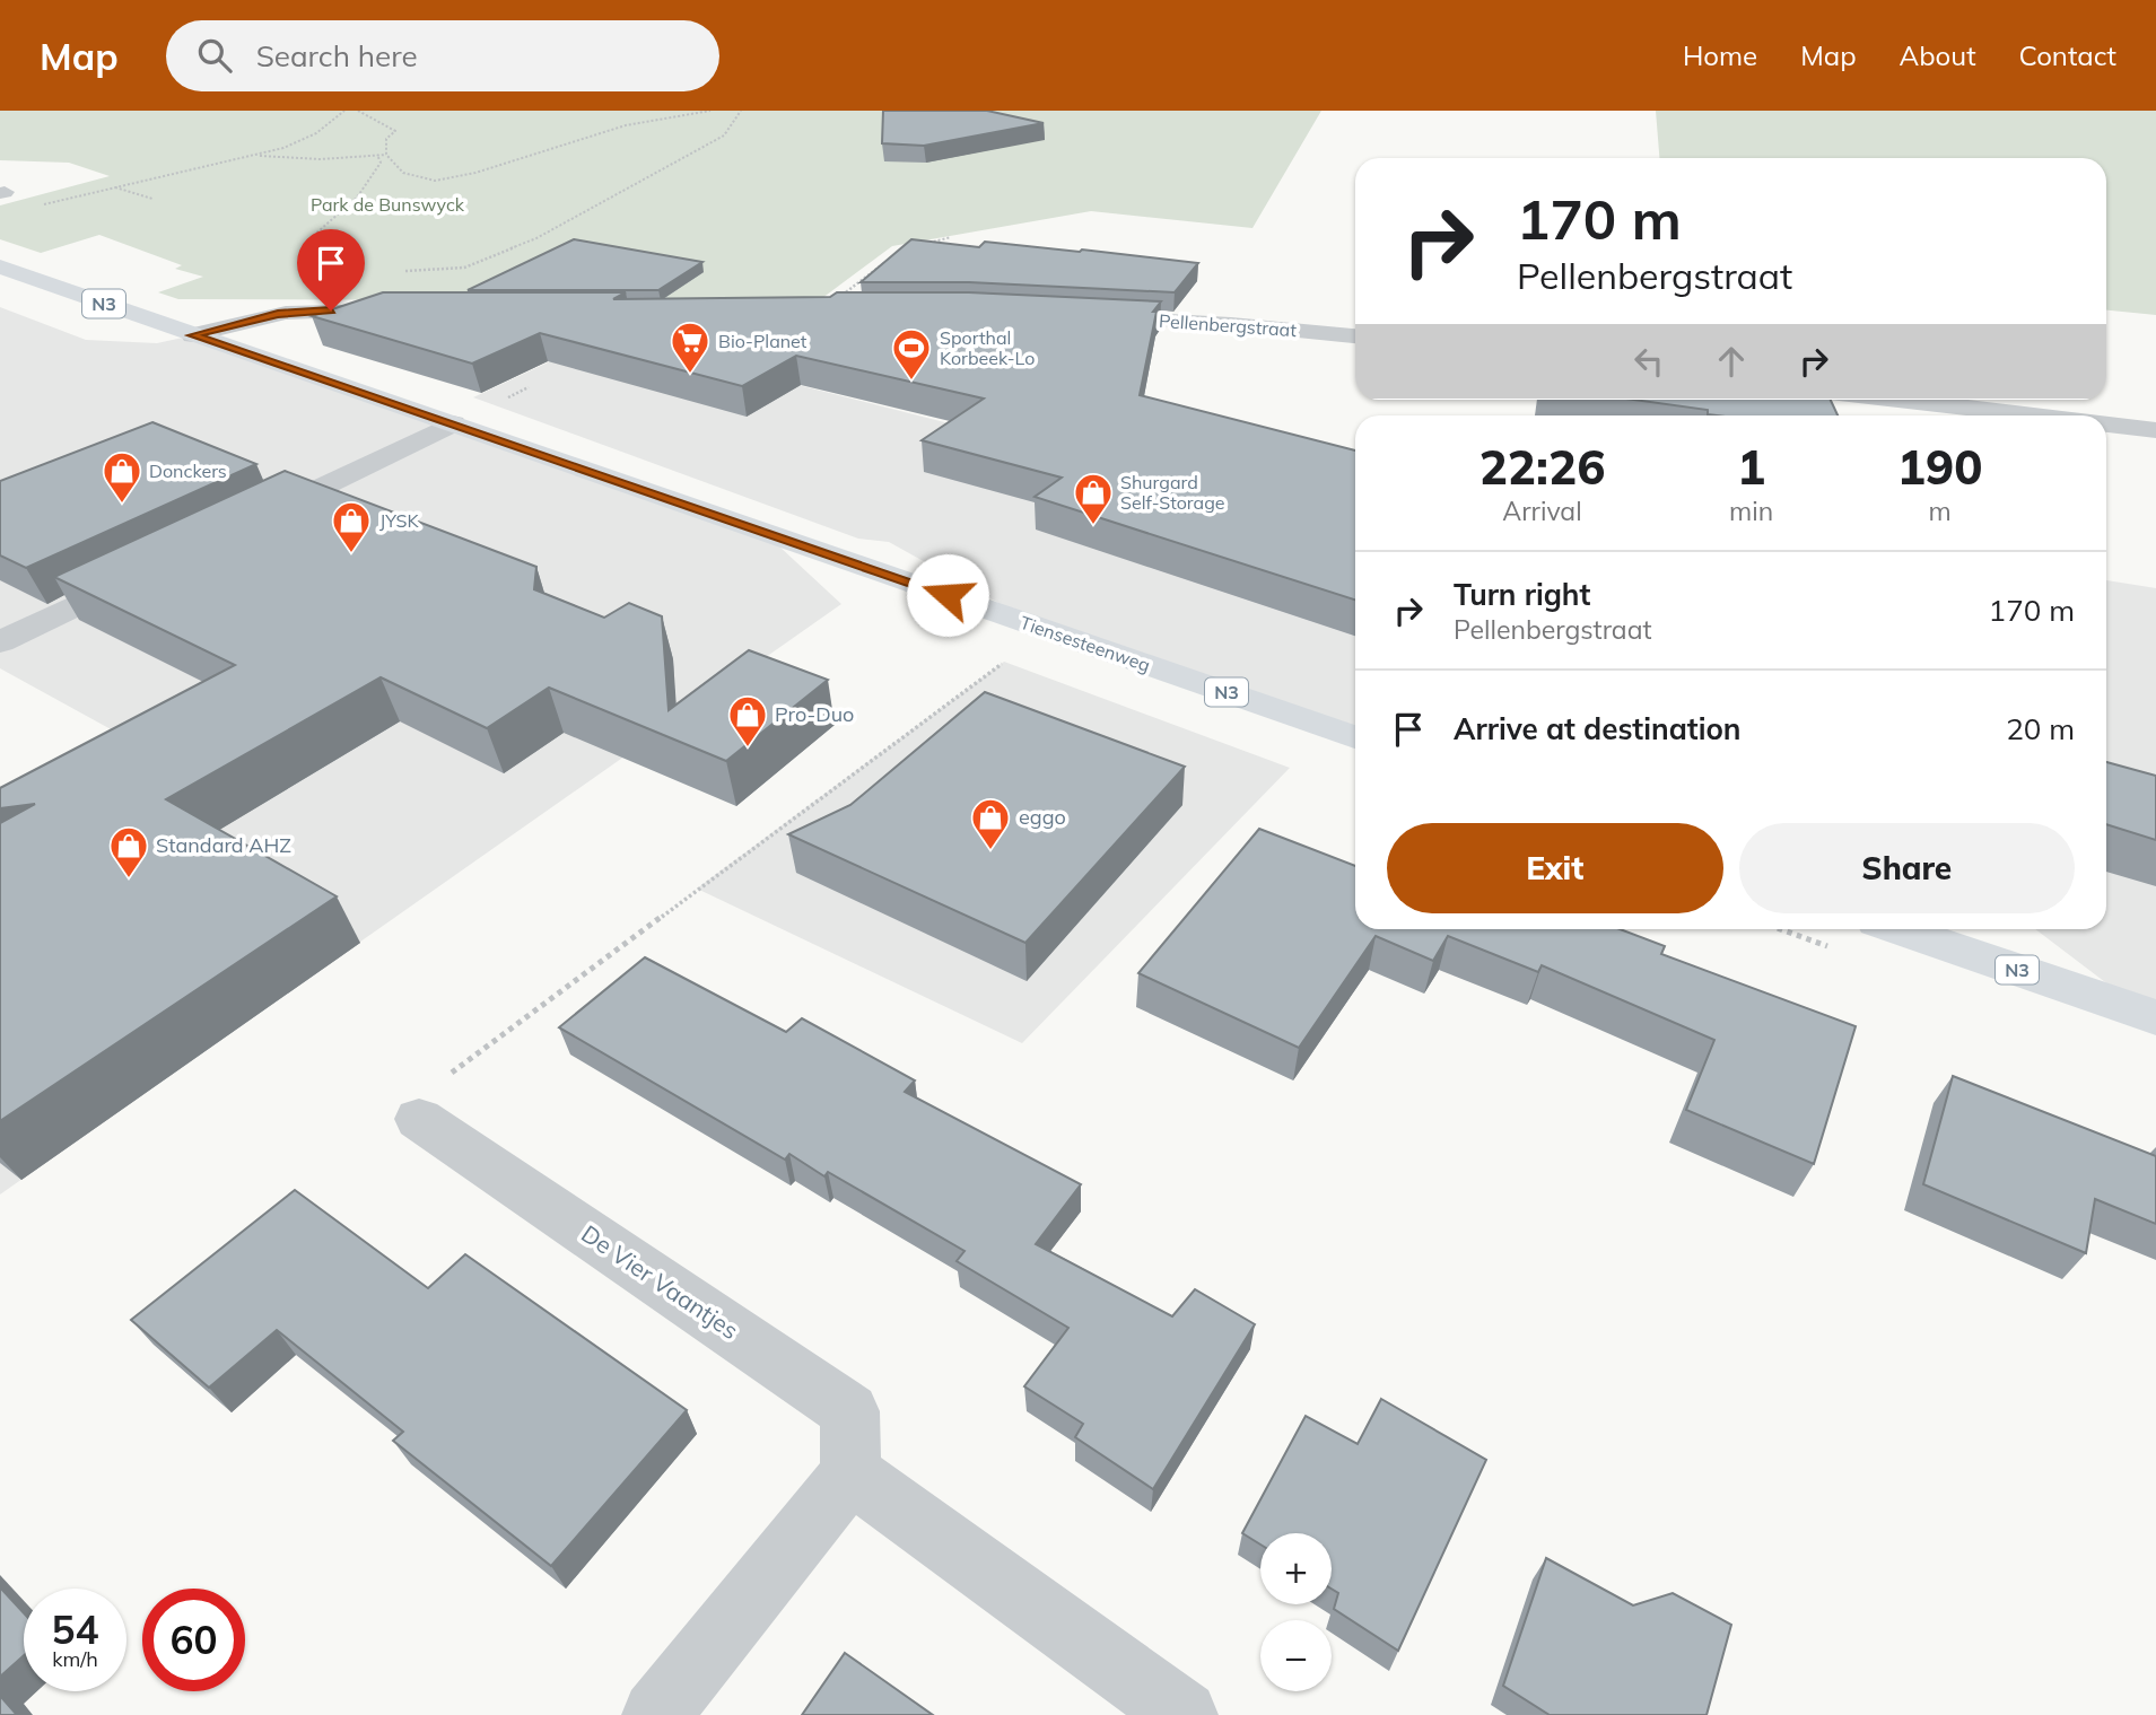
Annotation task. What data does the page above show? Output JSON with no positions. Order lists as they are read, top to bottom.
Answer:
{
  "streets": {
    "main road": ["N3", "Tiensesteenweg"],
    "street": ["Pellenbergstraat", "De Vier Vaantjes"]
  },
  "parks": ["Park de Bunswyck"],
  "places": {
    "supermarket": ["Bio-Planet"],
    "sports": ["Sporthal Korbeek-Lo"],
    "shop": [
      "Donckers",
      "Shurgard Self-Storage",
      "JYSK",
      "Pro-Duo",
      "eggo",
      "Standard AHZ"
    ]
  },
  "page": {
    "header": "Map",
    "search": "Search here",
    "nav": [
      "Home",
      "Map",
      "About",
      "Contact"
    ],
    "turn": ["170 m", "Pellenbergstraat"],
    "eta": [
      "22:26",
      "Arrival",
      "1",
      "min",
      "190",
      "m"
    ],
    "list": [
      {
        "name": "Turn right",
        "note": "Pellenbergstraat",
        "value": "170 m"
      },
      {
        "name": "Arrive at destination",
        "value": "20 m"
      }
    ],
    "buttons": ["Exit", "Share"],
    "map_buttons": ["+", "−"],
    "speed": "54 km/h",
    "limit": "60"
  }
}
